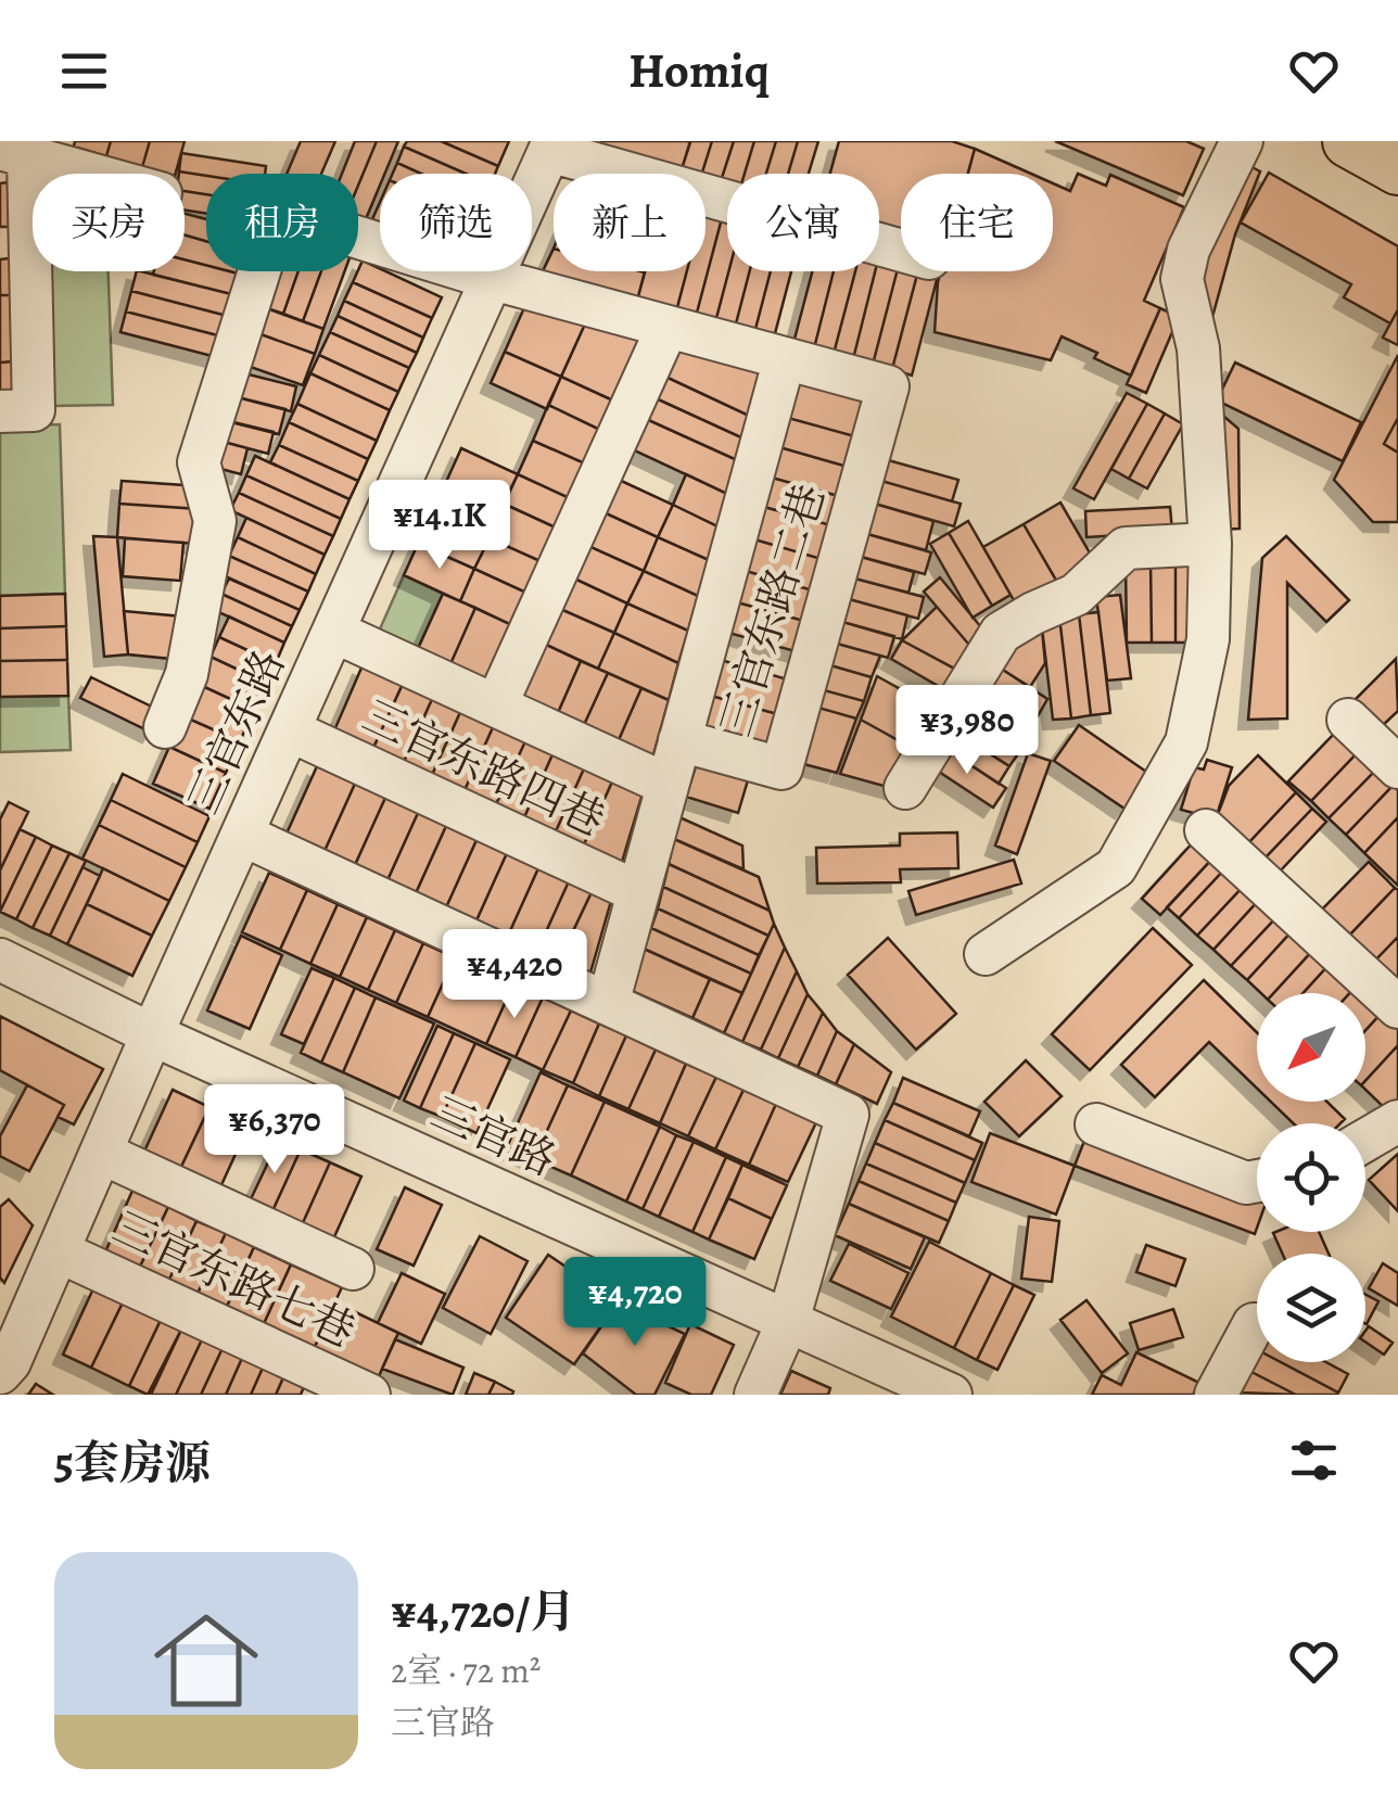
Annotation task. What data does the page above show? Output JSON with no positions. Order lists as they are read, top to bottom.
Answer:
{
  "streets": {
    "street": [
      "三官东路二巷",
      "三官东路",
      "三官东路四巷",
      "三官路",
      "三官东路七巷"
    ]
  },
  "crossings": [
    ["三官东路二巷", "三官东路四巷"],
    ["三官东路", "三官东路四巷"],
    ["三官东路", "三官路"],
    ["三官东路", "三官东路七巷"]
  ],
  "north": "bottom left",
  "page": {
    "header": "Homiq",
    "chip": [
      "买房",
      "租房",
      "筛选",
      "新上",
      "公寓",
      "住宅"
    ],
    "price": [
      "¥14.1K",
      "¥3,980",
      "¥4,420",
      "¥6,370",
      "¥4,720"
    ],
    "heading": "5套房源",
    "list": [
      {
        "name": "¥4,720/月",
        "note": "2室 · 72 m² · 三官路"
      }
    ]
  }
}
